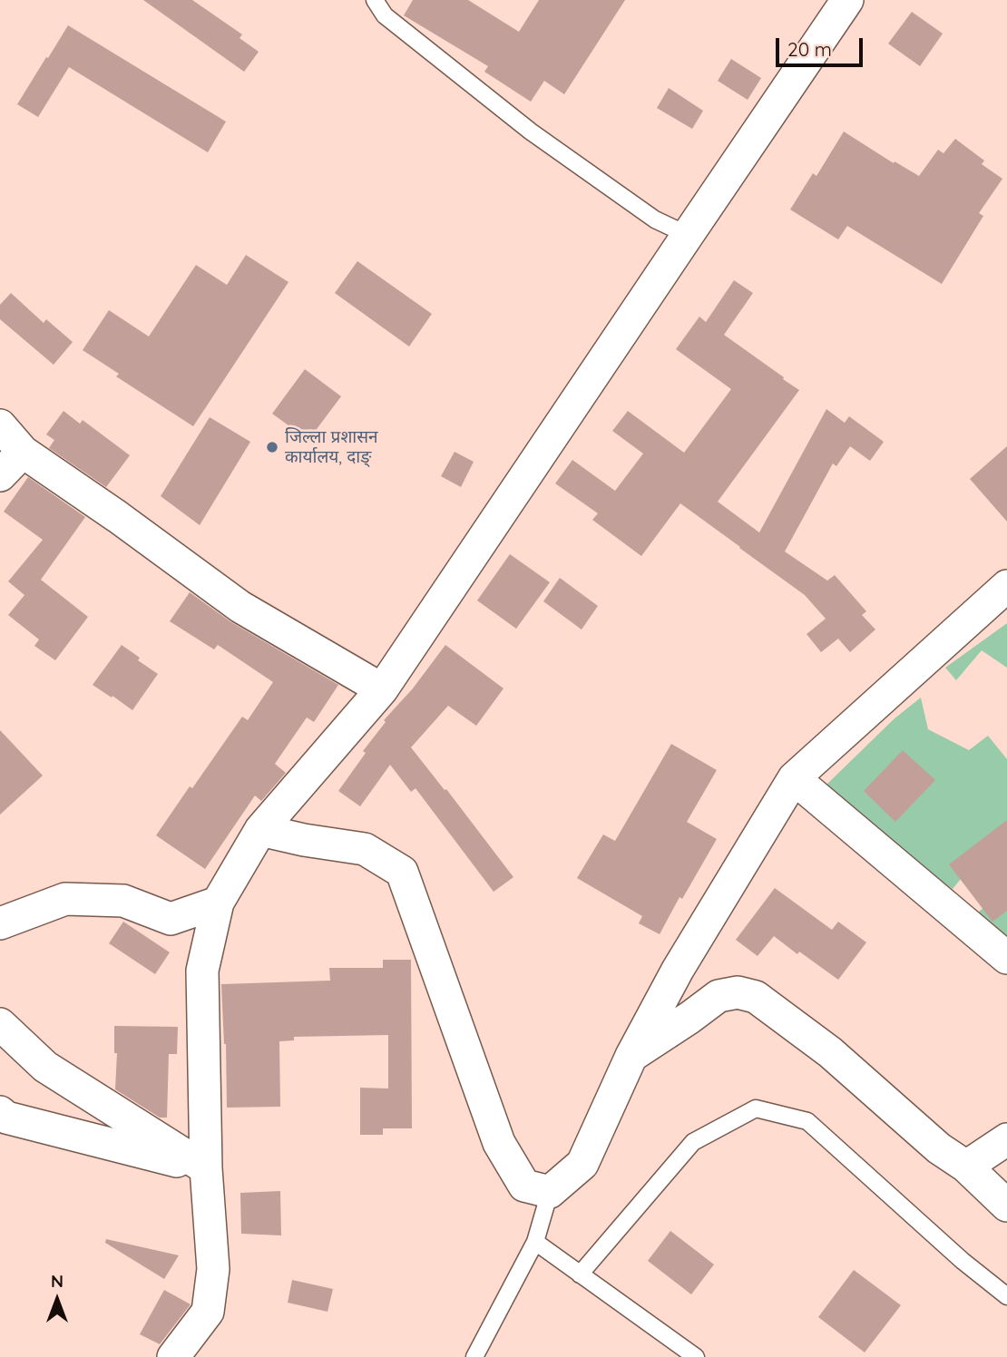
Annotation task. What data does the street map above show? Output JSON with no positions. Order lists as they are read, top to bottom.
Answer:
{
  "places": ["जिल्ला प्रशासन कार्यालय, दाङ्"],
  "scale_bar": "20 m",
  "north": "top"
}
